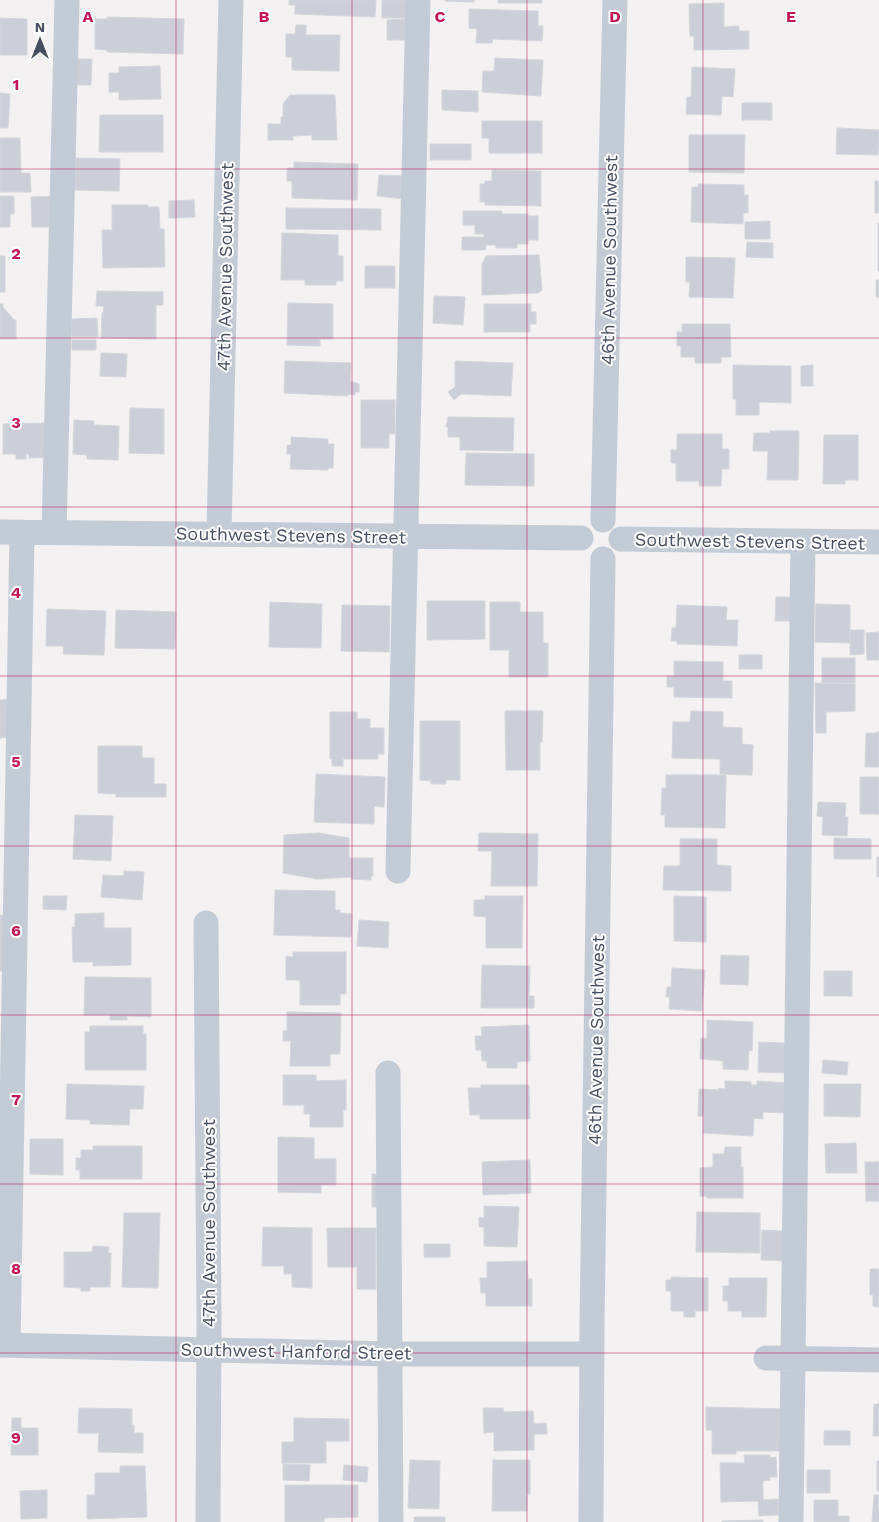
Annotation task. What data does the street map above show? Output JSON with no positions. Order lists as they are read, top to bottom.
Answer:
{
  "streets": {
    "street": [
      "46th Avenue Southwest",
      "47th Avenue Southwest",
      "Southwest Stevens Street",
      "Southwest Hanford Street"
    ]
  },
  "crossings": [
    ["46th Avenue Southwest", "Southwest Stevens Street"],
    ["46th Avenue Southwest", "Southwest Hanford Street"],
    ["47th Avenue Southwest", "Southwest Stevens Street"],
    ["47th Avenue Southwest", "Southwest Hanford Street"]
  ],
  "north": "top",
  "grid": {
    "columns": [
      "A",
      "B",
      "C",
      "D",
      "E"
    ],
    "rows": [
      "1",
      "2",
      "3",
      "4",
      "5",
      "6",
      "7",
      "8",
      "9"
    ]
  }
}
